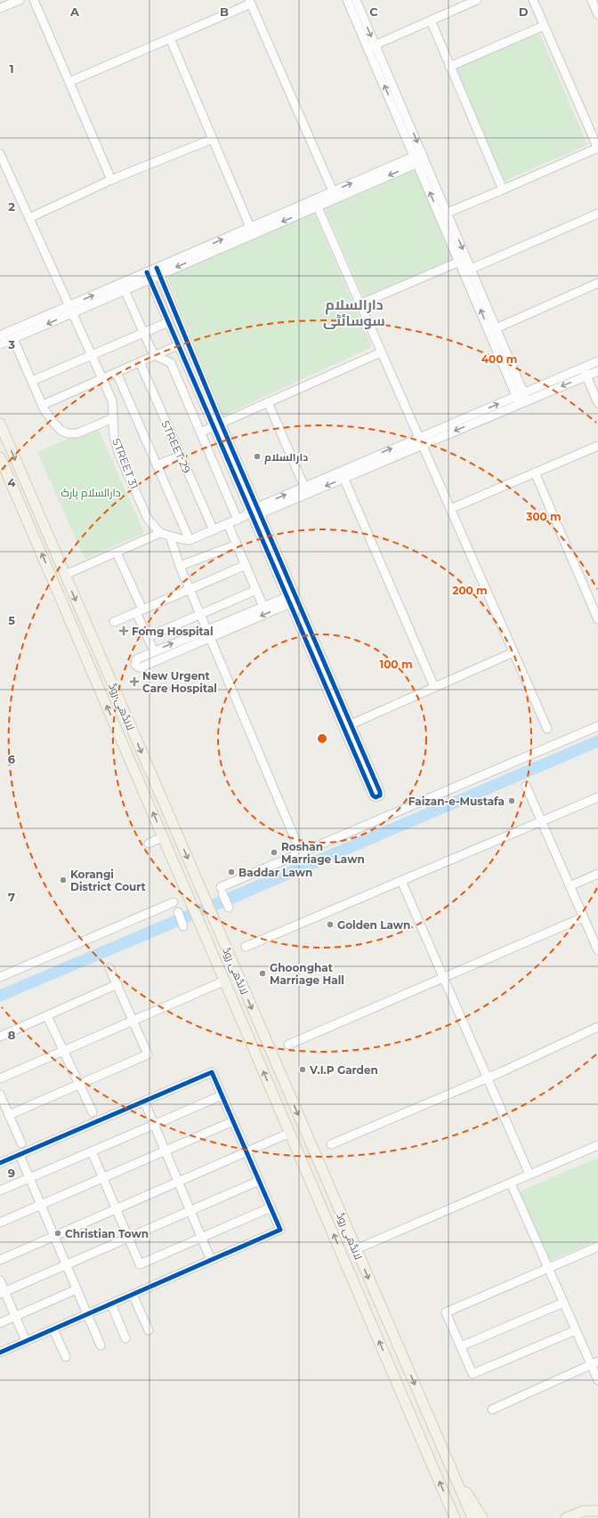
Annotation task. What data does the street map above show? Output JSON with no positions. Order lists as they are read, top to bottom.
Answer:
{
  "streets": {
    "main road": ["لانڈھی روڈ"],
    "street": ["STREET 29", "STREET 31"]
  },
  "districts": ["دارالسلام سوسائٹی"],
  "parks": ["دارالسلام پارک"],
  "places": {
    "other": [
      "دارالسلام",
      "Faizan-e-Mustafa",
      "Roshan Marriage Lawn",
      "Baddar Lawn",
      "Korangi District Court",
      "Golden Lawn",
      "Ghoonghat Marriage Hall",
      "V.I.P Garden",
      "Christian Town"
    ],
    "health": ["Fomg Hospital", "New Urgent Care Hospital"]
  },
  "grid": {
    "columns": [
      "A",
      "B",
      "C",
      "D"
    ],
    "rows": [
      "1",
      "2",
      "3",
      "4",
      "5",
      "6",
      "7",
      "8",
      "9"
    ]
  },
  "rings": [
    "400 m",
    "300 m",
    "200 m",
    "100 m"
  ]
}
